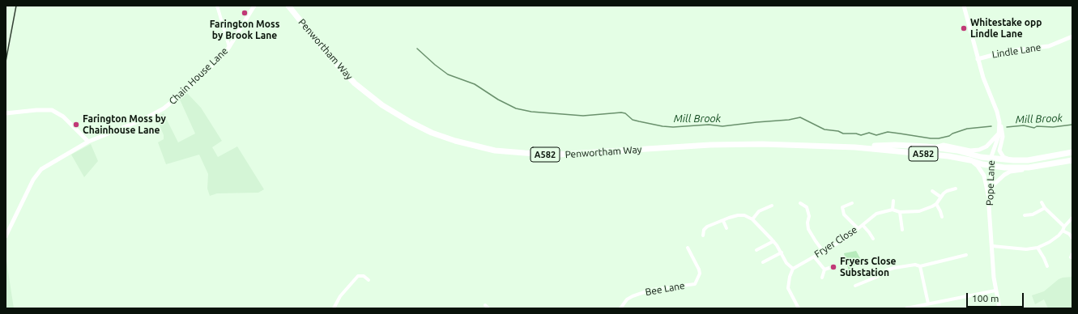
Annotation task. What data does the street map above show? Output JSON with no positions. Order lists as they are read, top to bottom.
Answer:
{
  "streets": {
    "highway": ["Penwortham Way", "A582"],
    "street": [
      "Lindle Lane",
      "Chain House Lane",
      "Pope Lane",
      "Fryer Close",
      "Bee Lane"
    ]
  },
  "crossings": [
    ["Penwortham Way", "A582"],
    ["Penwortham Way", "Pope Lane"],
    ["Lindle Lane", "Pope Lane"],
    ["A582", "Pope Lane"]
  ],
  "water": ["Mill Brook"],
  "places": [
    "Farington Moss by Brook Lane",
    "Whitestake opp Lindle Lane",
    "Farington Moss by Chainhouse Lane",
    "Fryers Close Substation"
  ],
  "scale_bar": "100 m"
}
